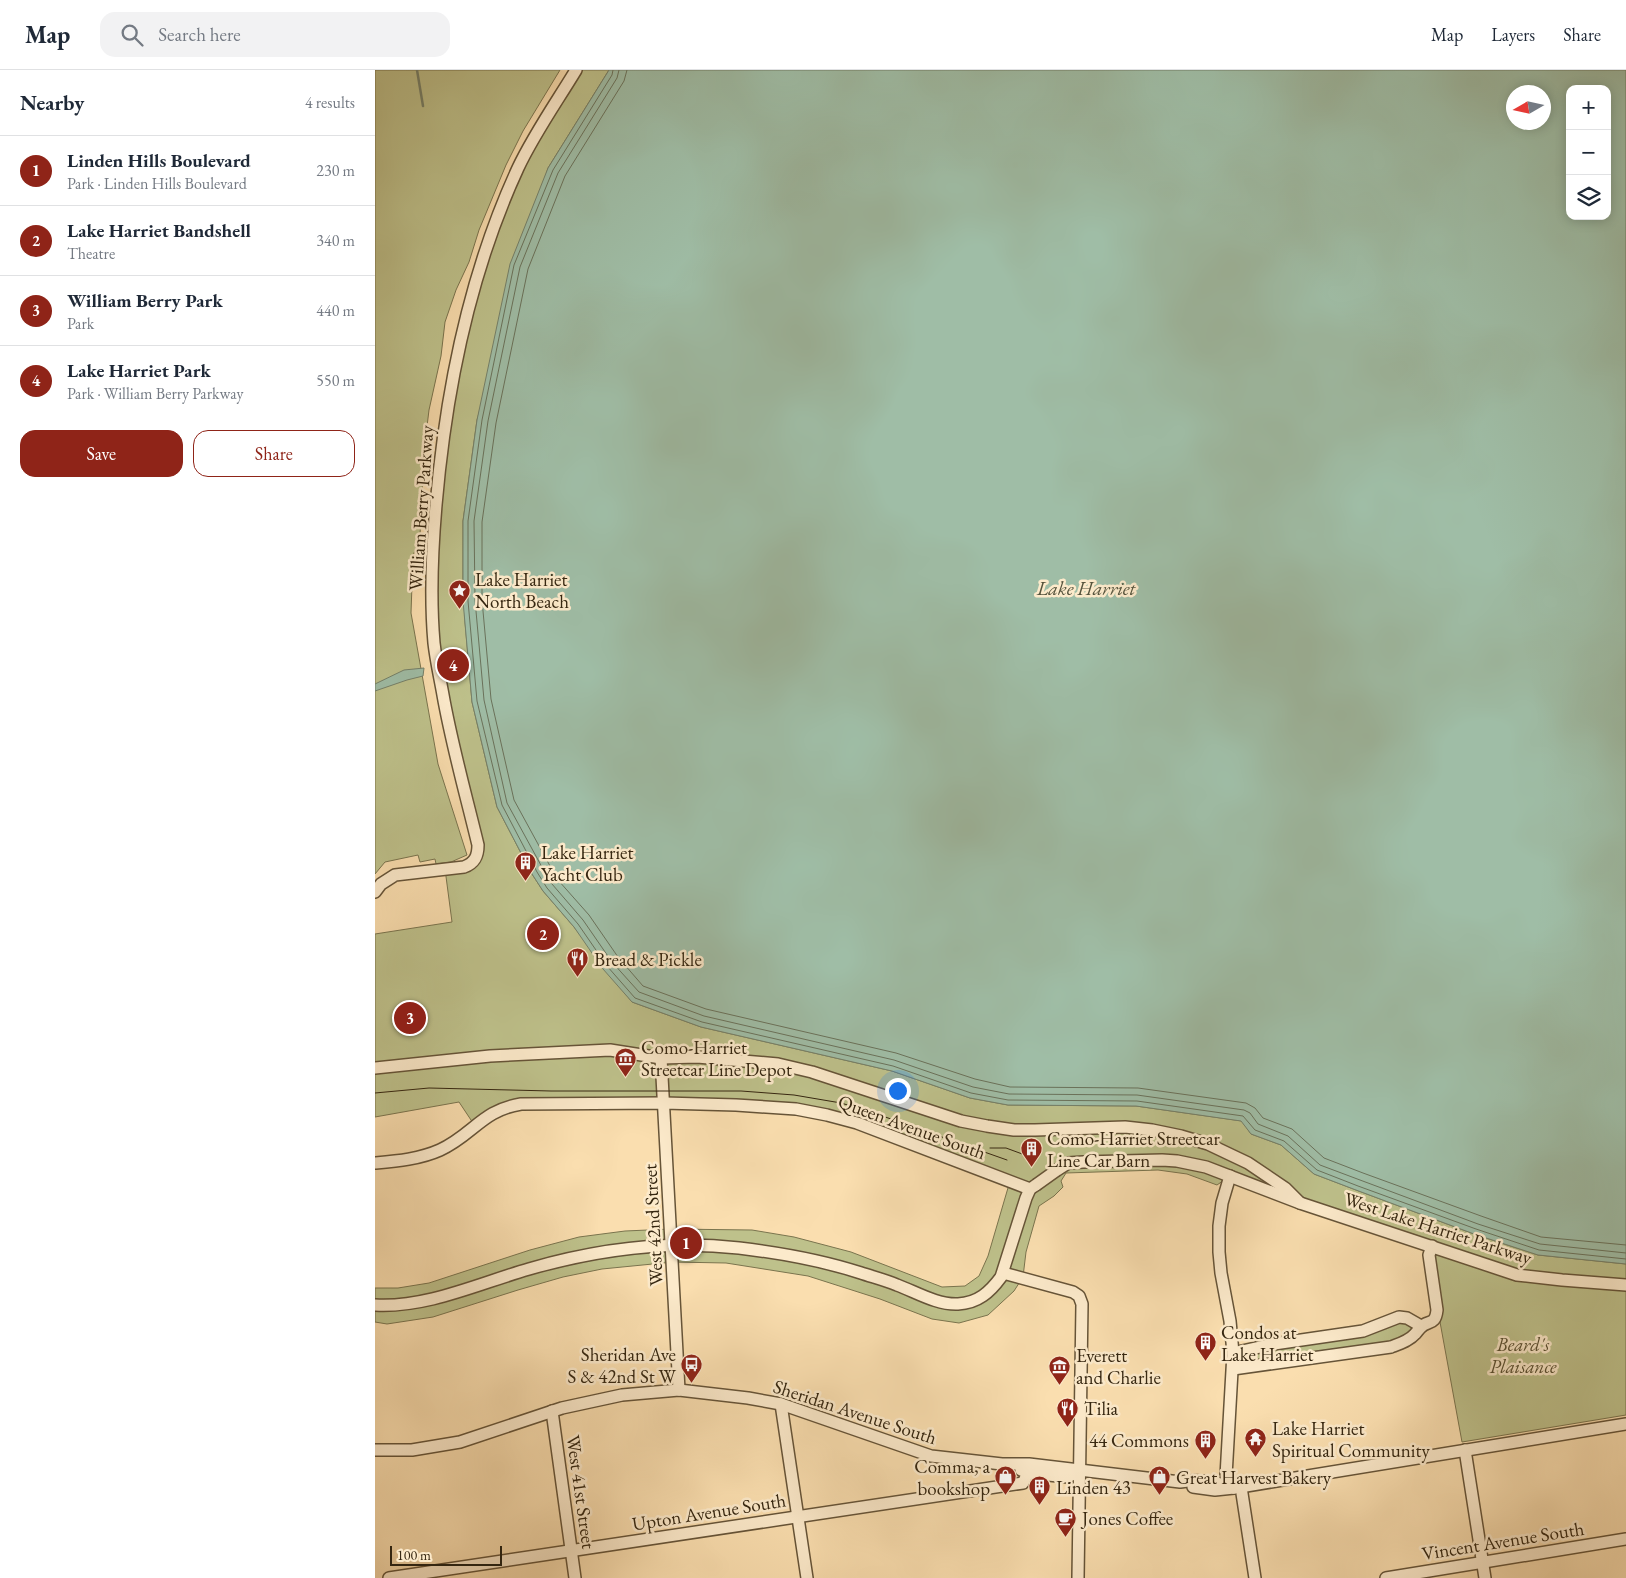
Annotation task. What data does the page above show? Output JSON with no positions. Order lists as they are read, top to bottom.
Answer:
{
  "streets": {
    "street": [
      "William Berry Parkway",
      "Queen Avenue South",
      "West 42nd Street",
      "West Lake Harriet Parkway",
      "Sheridan Avenue South",
      "West 41st Street",
      "Upton Avenue South",
      "Vincent Avenue South"
    ]
  },
  "crossings": [
    ["Queen Avenue South", "West 42nd Street"],
    ["Queen Avenue South", "West Lake Harriet Parkway"],
    ["West 42nd Street", "West Lake Harriet Parkway"],
    ["West 42nd Street", "Sheridan Avenue South"],
    ["Sheridan Avenue South", "West 41st Street"],
    ["Sheridan Avenue South", "Upton Avenue South"],
    ["West 41st Street", "Upton Avenue South"]
  ],
  "water": ["Lake Harriet"],
  "parks": ["Beard's Plaisance"],
  "places": {
    "place": ["Lake Harriet North Beach"],
    "building": [
      "Lake Harriet Yacht Club",
      "Como-Harriet Streetcar Line Car Barn",
      "Condos at Lake Harriet",
      "44 Commons",
      "Linden 43"
    ],
    "restaurant": ["Bread & Pickle", "Tilia"],
    "museum": ["Como-Harriet Streetcar Line Depot", "Everett and Charlie"],
    "bus stop": ["Sheridan Ave S & 42nd St W"],
    "temple": ["Lake Harriet Spiritual Community"],
    "shop": ["Comma, a bookshop", "Great Harvest Bakery"],
    "cafe": ["Jones Coffee"]
  },
  "scale_bar": "100 m",
  "north": "left",
  "page": {
    "header": "Map",
    "search": "Search here",
    "nav": ["Map", "Layers", "Share"],
    "heading": ["Nearby", "4 results"],
    "map_buttons": ["+", "−"],
    "list": [
      {
        "mark": "1",
        "name": "Linden Hills Boulevard",
        "note": "Park · Linden Hills Boulevard",
        "value": "230 m"
      },
      {
        "mark": "2",
        "name": "Lake Harriet Bandshell",
        "note": "Theatre",
        "value": "340 m"
      },
      {
        "mark": "3",
        "name": "William Berry Park",
        "note": "Park",
        "value": "440 m"
      },
      {
        "mark": "4",
        "name": "Lake Harriet Park",
        "note": "Park · William Berry Parkway",
        "value": "550 m"
      }
    ],
    "buttons": ["Save", "Share"],
    "pins": [
      "4",
      "2",
      "3",
      "1"
    ],
    "scale": "100 m"
  }
}
